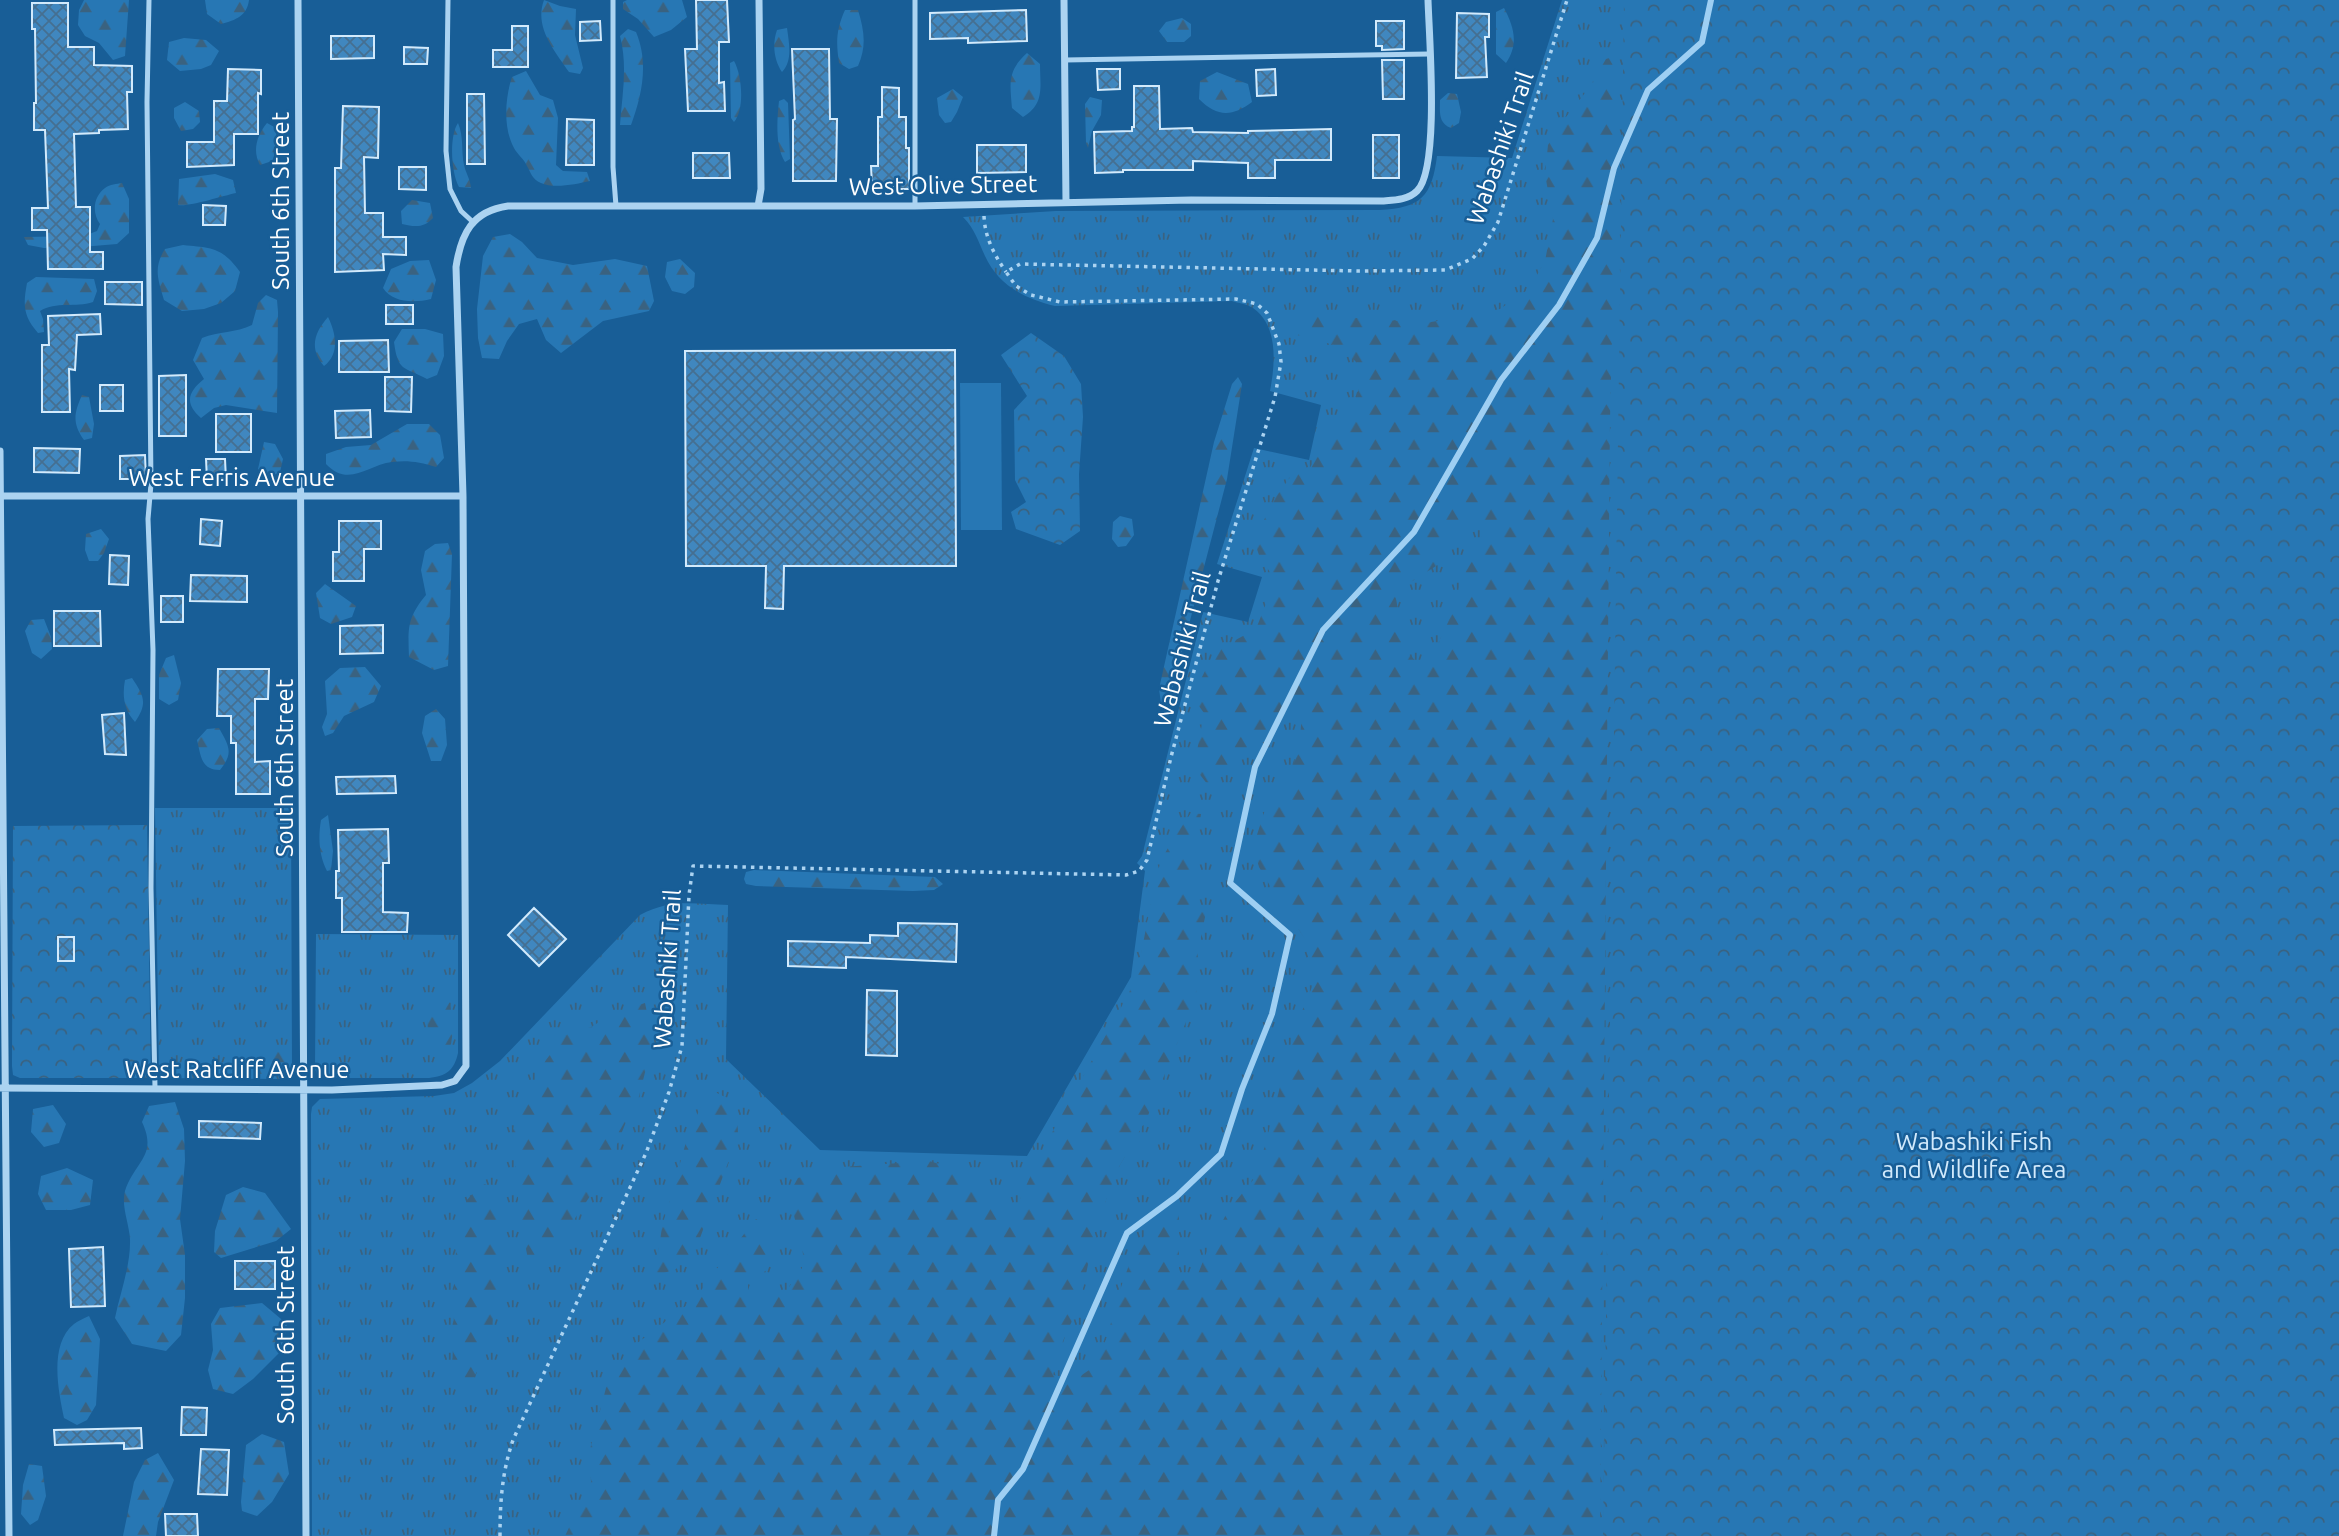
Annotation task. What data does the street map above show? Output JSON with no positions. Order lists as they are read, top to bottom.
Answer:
{
  "streets": {
    "street": [
      "West Olive Street",
      "South 6th Street",
      "West Ferris Avenue",
      "West Ratcliff Avenue"
    ],
    "path": ["Wabashiki Trail"]
  },
  "crossings": [
    ["South 6th Street", "West Ferris Avenue"],
    ["South 6th Street", "West Ratcliff Avenue"],
    ["West Ferris Avenue", "West Ratcliff Avenue"]
  ],
  "parks": ["Wabashiki Fish and Wildlife Area"]
}
